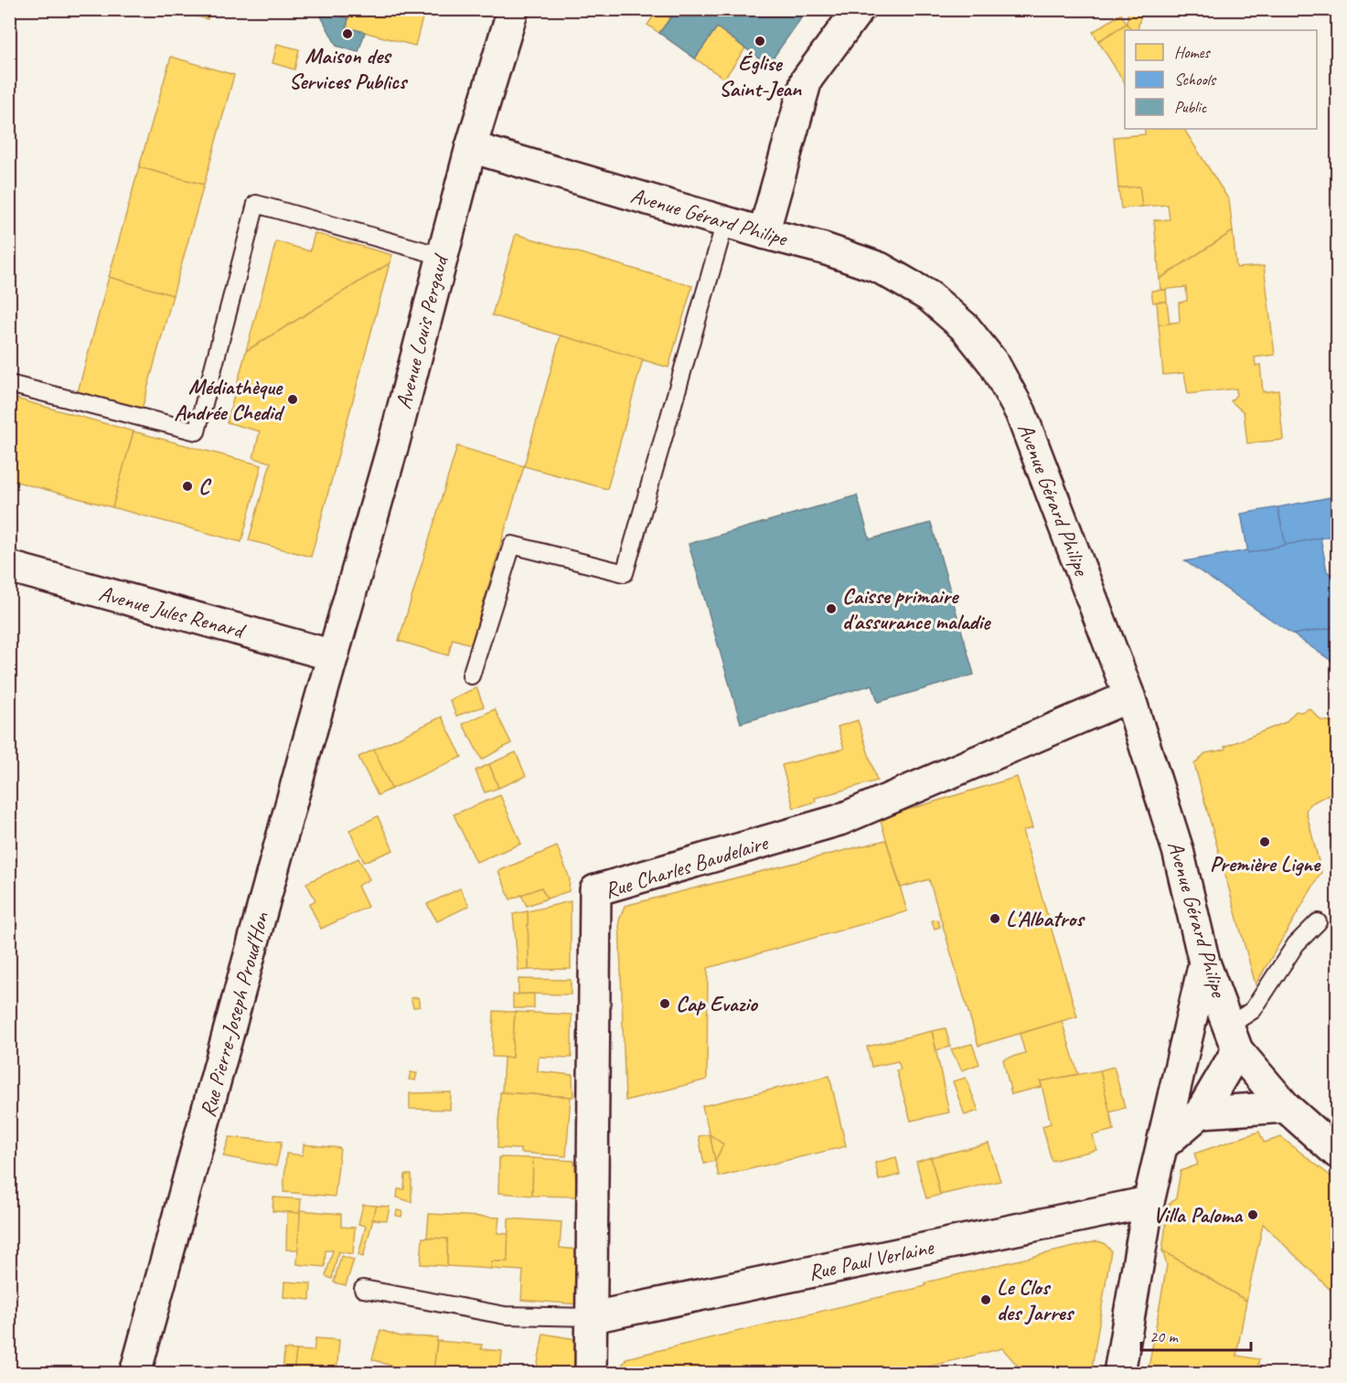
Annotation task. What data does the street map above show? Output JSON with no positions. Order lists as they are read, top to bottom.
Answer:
{
  "streets": {
    "street": [
      "Avenue Gérard Philipe",
      "Avenue Louis Pergaud",
      "Avenue Jules Renard",
      "Rue Charles Baudelaire",
      "Rue Pierre-Joseph Proud'Hon",
      "Rue Paul Verlaine"
    ]
  },
  "crossings": [
    ["Avenue Gérard Philipe", "Avenue Louis Pergaud"],
    ["Avenue Gérard Philipe", "Rue Charles Baudelaire"],
    ["Avenue Louis Pergaud", "Avenue Jules Renard"],
    ["Avenue Louis Pergaud", "Rue Pierre-Joseph Proud'Hon"],
    ["Avenue Jules Renard", "Rue Pierre-Joseph Proud'Hon"],
    ["Rue Charles Baudelaire", "Rue Paul Verlaine"]
  ],
  "places": [
    "Maison des Services Publics",
    "Église Saint-Jean",
    "Médiathèque Andrée Chedid",
    "C",
    "Caisse primaire d'assurance maladie",
    "Première Ligne",
    "L'Albatros",
    "Cap Evazio",
    "Villa Paloma",
    "Le Clos des Jarres"
  ],
  "legend": ["Homes", "Schools", "Public"],
  "scale_bar": "20 m"
}
